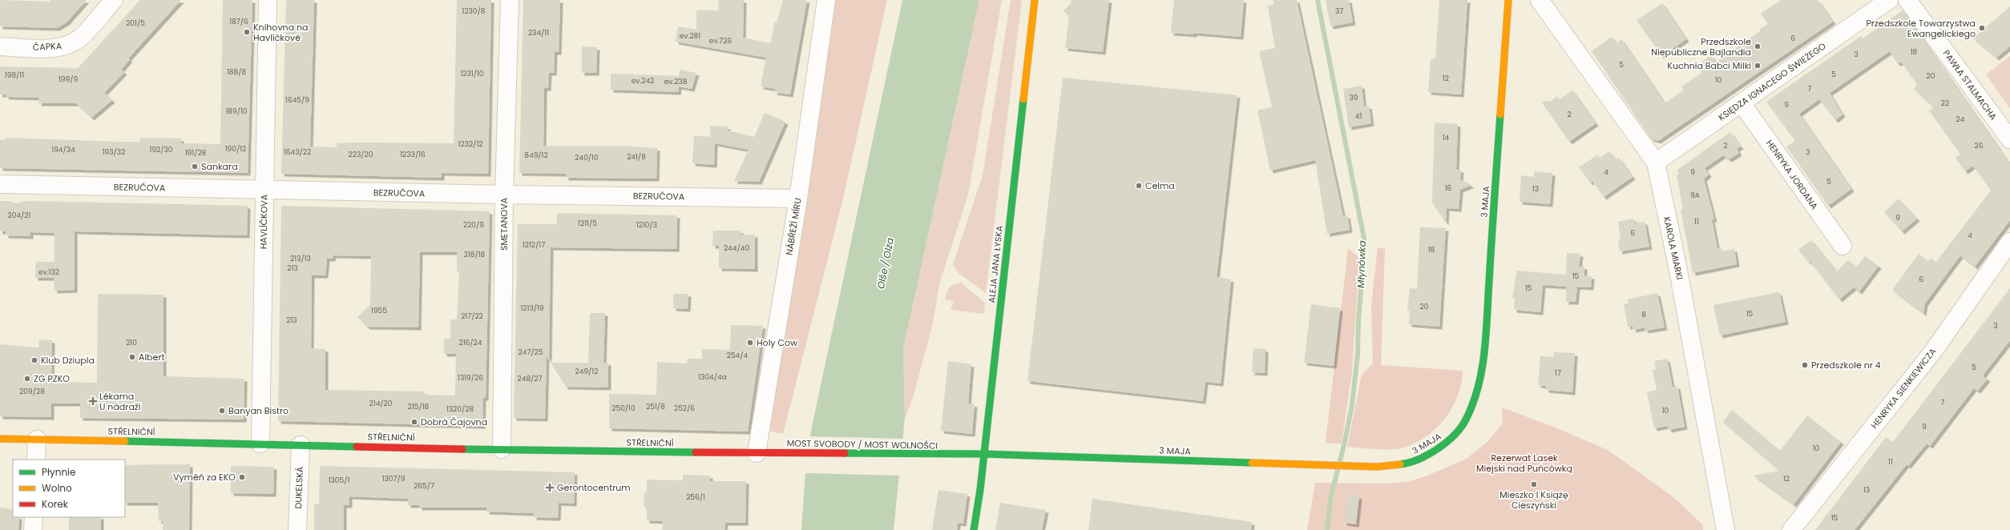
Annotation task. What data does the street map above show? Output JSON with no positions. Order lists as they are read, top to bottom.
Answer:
{
  "streets": {
    "street": [
      "ČAPKA",
      "KSIĘDZA IGNACEGO ŚWIEŻEGO",
      "PAWŁA STALMACHA",
      "HENRYKA JORDANA",
      "BEZRUČOVA",
      "3 MAJA",
      "HAVLÍČKOVA",
      "SMETANOVA",
      "NÁBŘEŽÍ MÍRU",
      "KAROLA MIARKI",
      "ALEJA JANA ŁYSKA",
      "HENRYKA SIENKIEWICZA",
      "STŘELNIČNÍ",
      "MOST SVOBODY / MOST WOLNOŚCI",
      "DUKELSKÁ"
    ]
  },
  "crossings": [
    ["KSIĘDZA IGNACEGO ŚWIEŻEGO", "HENRYKA JORDANA"],
    ["KSIĘDZA IGNACEGO ŚWIEŻEGO", "KAROLA MIARKI"],
    ["BEZRUČOVA", "HAVLÍČKOVA"],
    ["BEZRUČOVA", "SMETANOVA"],
    ["BEZRUČOVA", "NÁBŘEŽÍ MÍRU"],
    ["3 MAJA", "ALEJA JANA ŁYSKA"],
    ["3 MAJA", "MOST SVOBODY / MOST WOLNOŚCI"],
    ["HAVLÍČKOVA", "STŘELNIČNÍ"],
    ["SMETANOVA", "STŘELNIČNÍ"],
    ["NÁBŘEŽÍ MÍRU", "STŘELNIČNÍ"],
    ["STŘELNIČNÍ", "MOST SVOBODY / MOST WOLNOŚCI"],
    ["STŘELNIČNÍ", "DUKELSKÁ"]
  ],
  "water": ["Olše / Olza", "Młynówka"],
  "parks": ["Rezerwat Lasek Miejski nad Puńcówką"],
  "places": {
    "other": [
      "Przedszkole Towarzystwa Ewangelickiego",
      "Knihovna na Havlíčkové",
      "Przedszkole Niepubliczne Bajlandia",
      "Kuchnia Babci Milki",
      "Sankara",
      "Celma",
      "Holy Cow",
      "Albert",
      "Klub Dziupla",
      "Przedszkole nr 4",
      "ZG PZKO",
      "Banyan Bistro",
      "Dobrá Čajovna",
      "Vyměň za EKO",
      "Mieszko I Książę Cieszyński"
    ],
    "health": ["Lékarna U nádraží", "Gerontocentrum"]
  },
  "house_numbers": [
    "1230/8",
    "37",
    "187/6",
    "201/5",
    "234/11",
    "ev.281",
    "6",
    "ev.726",
    "18",
    "3",
    "5",
    "188/8",
    "1231/10",
    "5",
    "198/11",
    "20",
    "12",
    "199/9",
    "10",
    "ev.242",
    "ev.238",
    "7",
    "39",
    "1645/9",
    "22",
    "9",
    "189/10",
    "2",
    "41",
    "24",
    "14",
    "1232/12",
    "2",
    "26",
    "190/12",
    "194/34",
    "192/30",
    "193/32",
    "1643/22",
    "3",
    "191/28",
    "223/20",
    "1233/16",
    "849/12",
    "241/8",
    "240/10",
    "4",
    "9",
    "5",
    "16",
    "13",
    "9A",
    "204/21",
    "9",
    "11",
    "1211/5",
    "220/9",
    "1210/3",
    "6",
    "4",
    "1212/17",
    "244/40",
    "18",
    "218/18",
    "213/13",
    "213",
    "ev.132",
    "15",
    "6",
    "15",
    "20",
    "1213/19",
    "1955",
    "15",
    "8",
    "217/22",
    "213",
    "3",
    "210",
    "216/24",
    "247/25",
    "254/4",
    "5",
    "249/12",
    "17",
    "1304/4a",
    "1319/26",
    "248/27",
    "209/28",
    "7",
    "214/20",
    "215/18",
    "251/8",
    "250/10",
    "252/6",
    "1320/28",
    "10",
    "9",
    "10",
    "11",
    "1307/9",
    "12",
    "1305/1",
    "265/7",
    "13",
    "256/1",
    "15"
  ],
  "legend": ["Płynnie", "Wolno", "Korek"]
}
